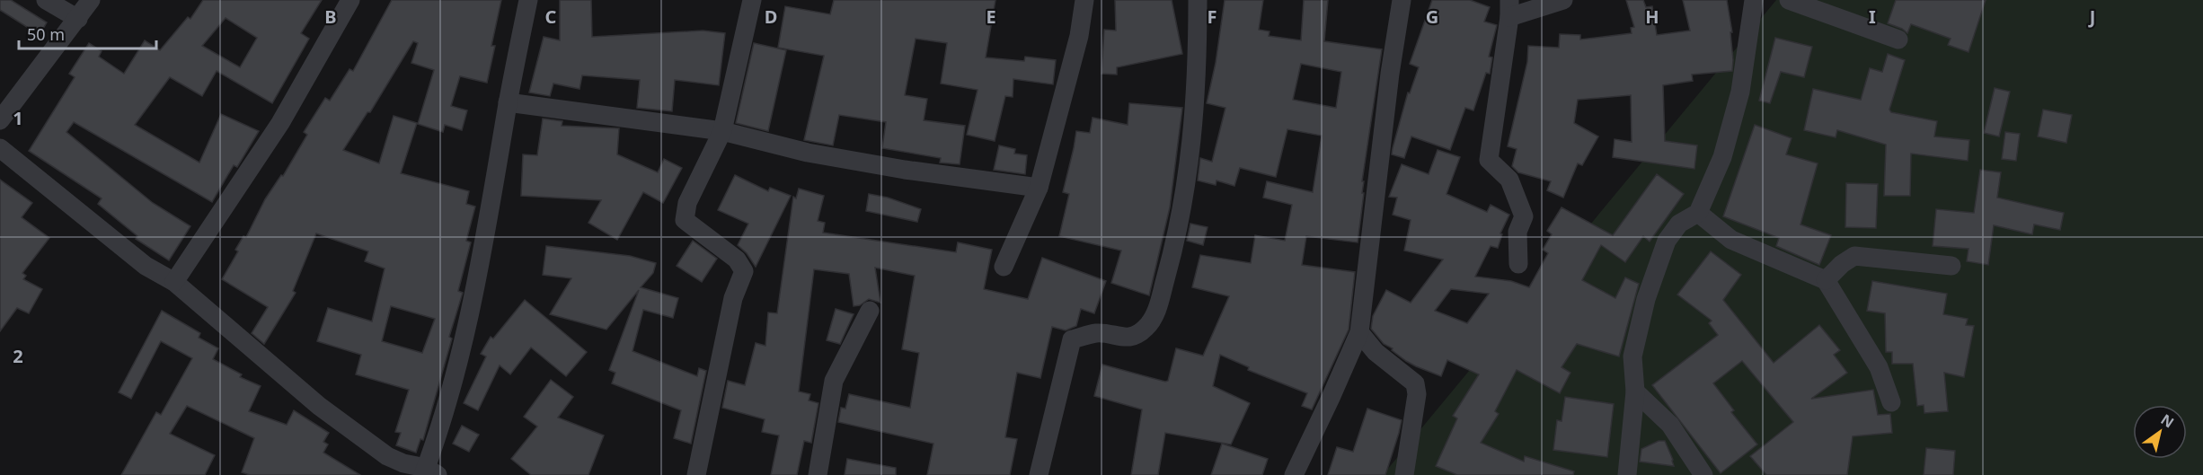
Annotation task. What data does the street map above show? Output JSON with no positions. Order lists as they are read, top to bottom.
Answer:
{
  "scale_bar": "50 m",
  "north": "top right",
  "grid": {
    "columns": [
      "B",
      "C",
      "D",
      "E",
      "F",
      "G",
      "H",
      "I",
      "J"
    ],
    "rows": ["1", "2"]
  }
}
